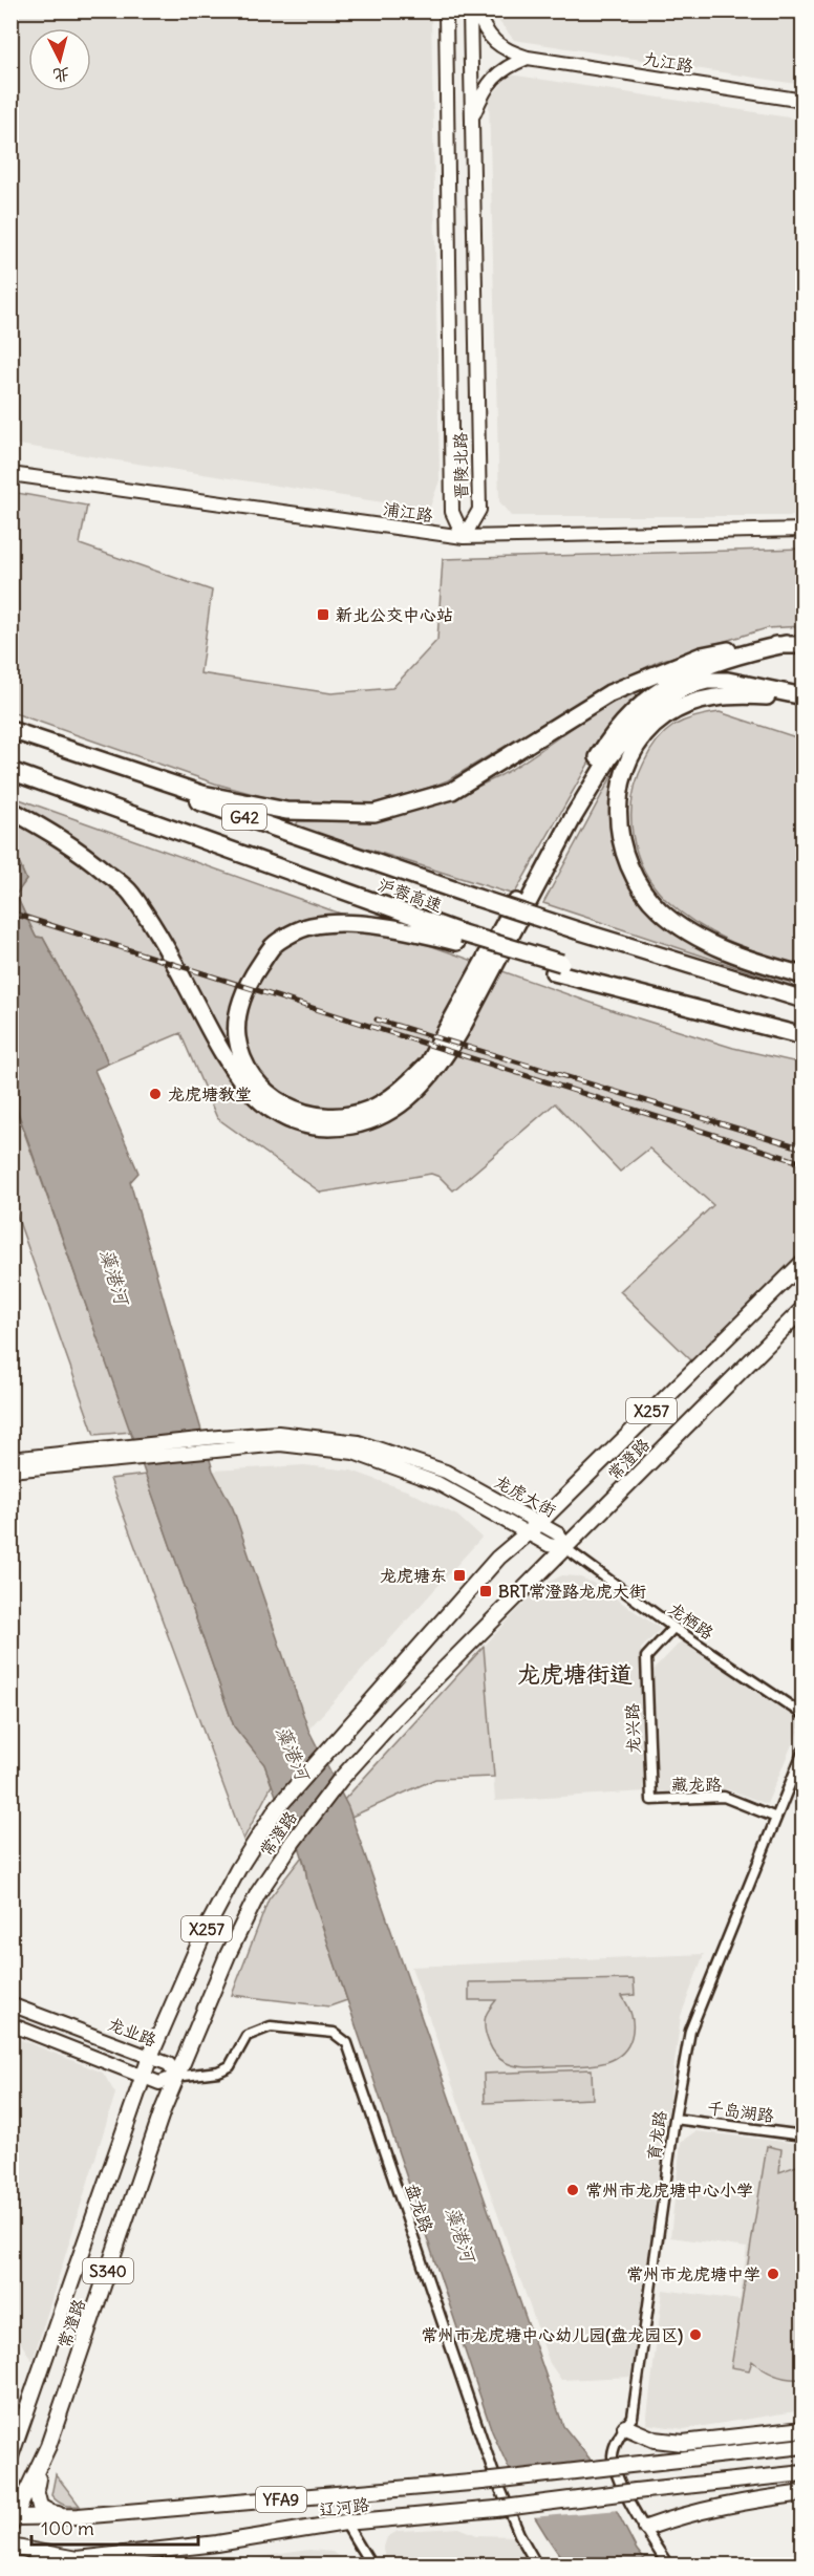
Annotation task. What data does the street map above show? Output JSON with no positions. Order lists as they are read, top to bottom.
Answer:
{
  "streets": {
    "highway": ["G42", "沪蓉高速"],
    "main road": [
      "X257",
      "常澄路",
      "S340",
      "YFA9",
      "辽河路"
    ],
    "street": [
      "九江路",
      "晋陵北路",
      "浦江路",
      "龙虎大街",
      "龙栖路",
      "龙兴路",
      "藏龙路",
      "龙业路",
      "千岛湖路",
      "育龙路",
      "盘龙路"
    ]
  },
  "crossings": [
    ["晋陵北路", "浦江路"],
    ["常澄路", "龙虎大街"],
    ["常澄路", "龙栖路"],
    ["常澄路", "龙业路"],
    ["常澄路", "盘龙路"],
    ["常澄路", "辽河路"],
    ["龙虎大街", "龙栖路"],
    ["龙栖路", "龙兴路"],
    ["龙兴路", "藏龙路"],
    ["藏龙路", "育龙路"],
    ["龙业路", "盘龙路"],
    ["千岛湖路", "育龙路"]
  ],
  "districts": ["龙虎塘街道"],
  "water": ["藻港河"],
  "places": {
    "transit": ["新北公交中心站", "龙虎塘东", "BRT常澄路龙虎大街"],
    "other": [
      "龙虎塘教堂",
      "常州市龙虎塘中心小学",
      "常州市龙虎塘中学",
      "常州市龙虎塘中心幼儿园(盘龙园区)"
    ]
  },
  "scale_bar": "100 m",
  "north": "bottom"
}
